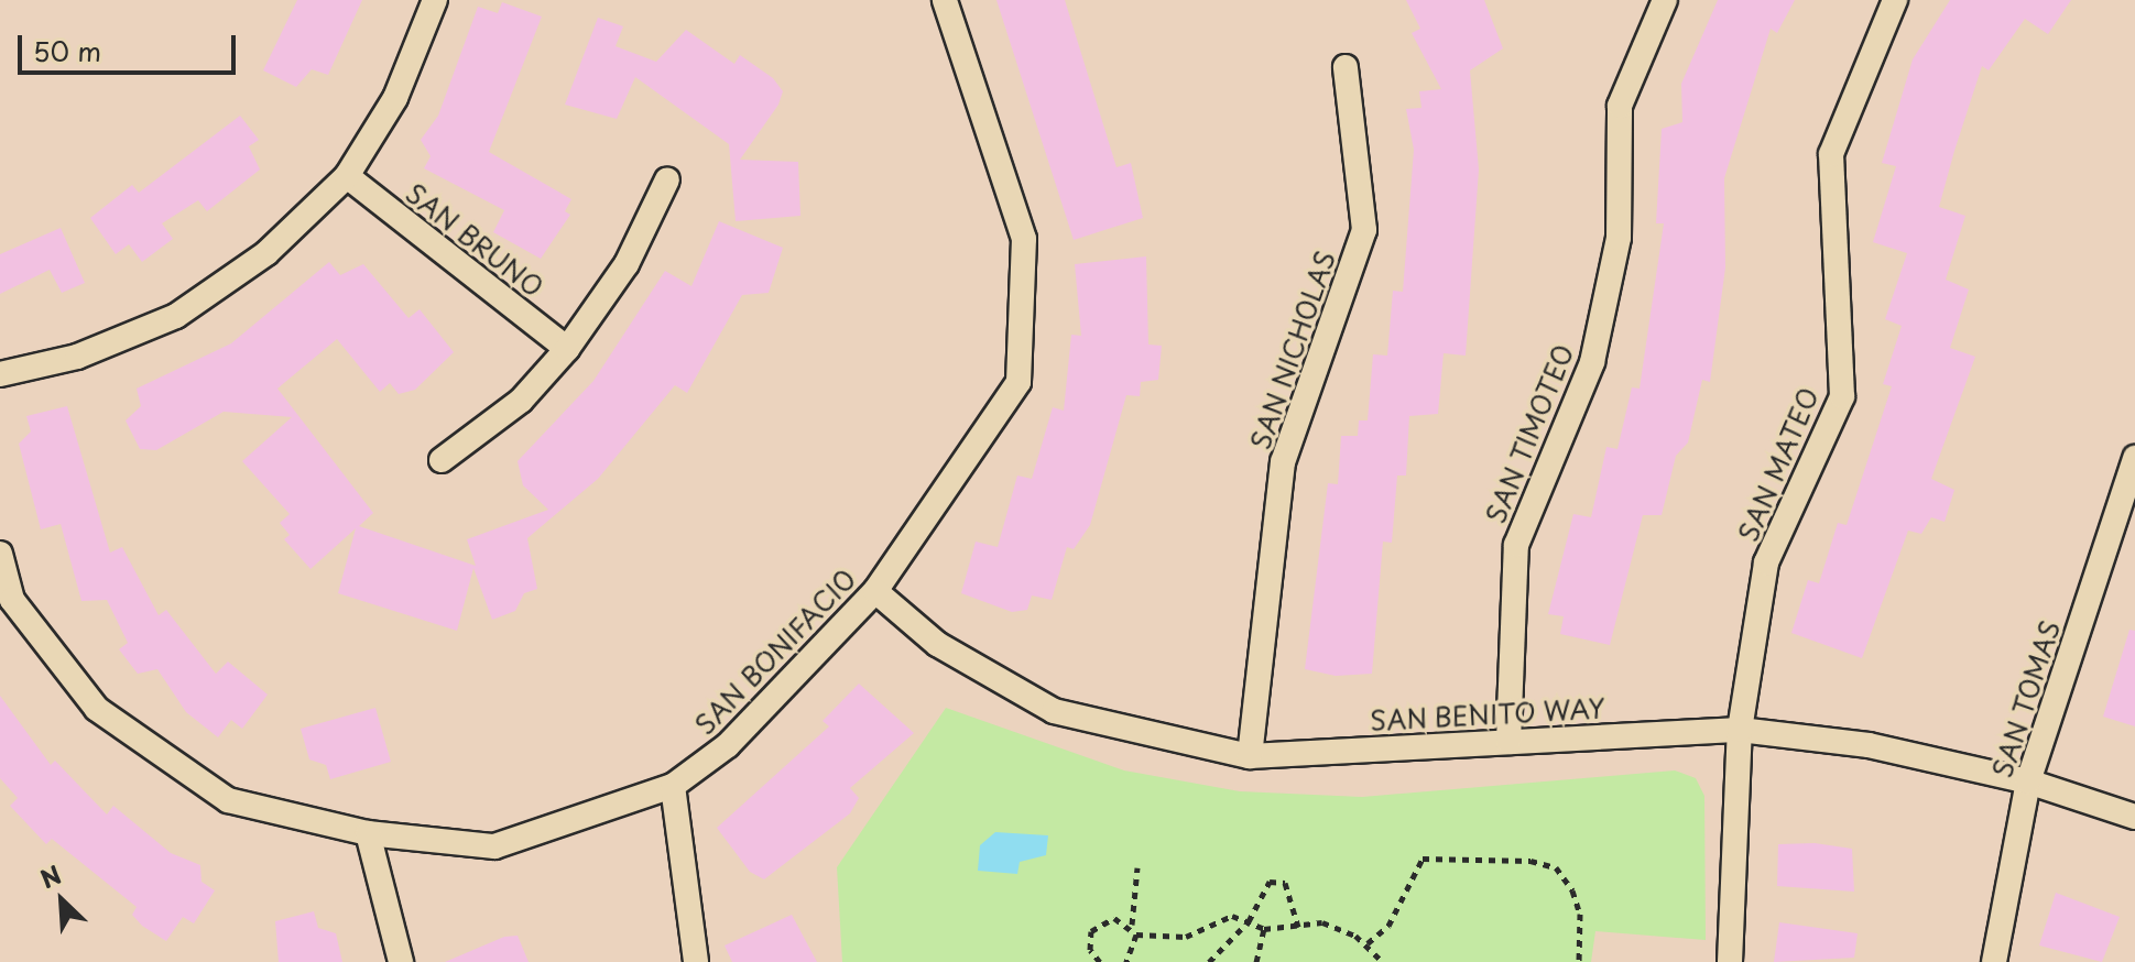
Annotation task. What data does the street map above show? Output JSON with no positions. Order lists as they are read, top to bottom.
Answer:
{
  "streets": {
    "street": [
      "SAN BRUNO",
      "SAN NICHOLAS",
      "SAN TIMOTEO",
      "SAN MATEO",
      "SAN BONIFACIO",
      "SAN TOMAS",
      "SAN BENITO WAY"
    ]
  },
  "crossings": [
    ["SAN NICHOLAS", "SAN BENITO WAY"],
    ["SAN TIMOTEO", "SAN BENITO WAY"],
    ["SAN MATEO", "SAN BENITO WAY"],
    ["SAN BONIFACIO", "SAN BENITO WAY"],
    ["SAN TOMAS", "SAN BENITO WAY"]
  ],
  "scale_bar": "50 m",
  "north": "top left"
}
